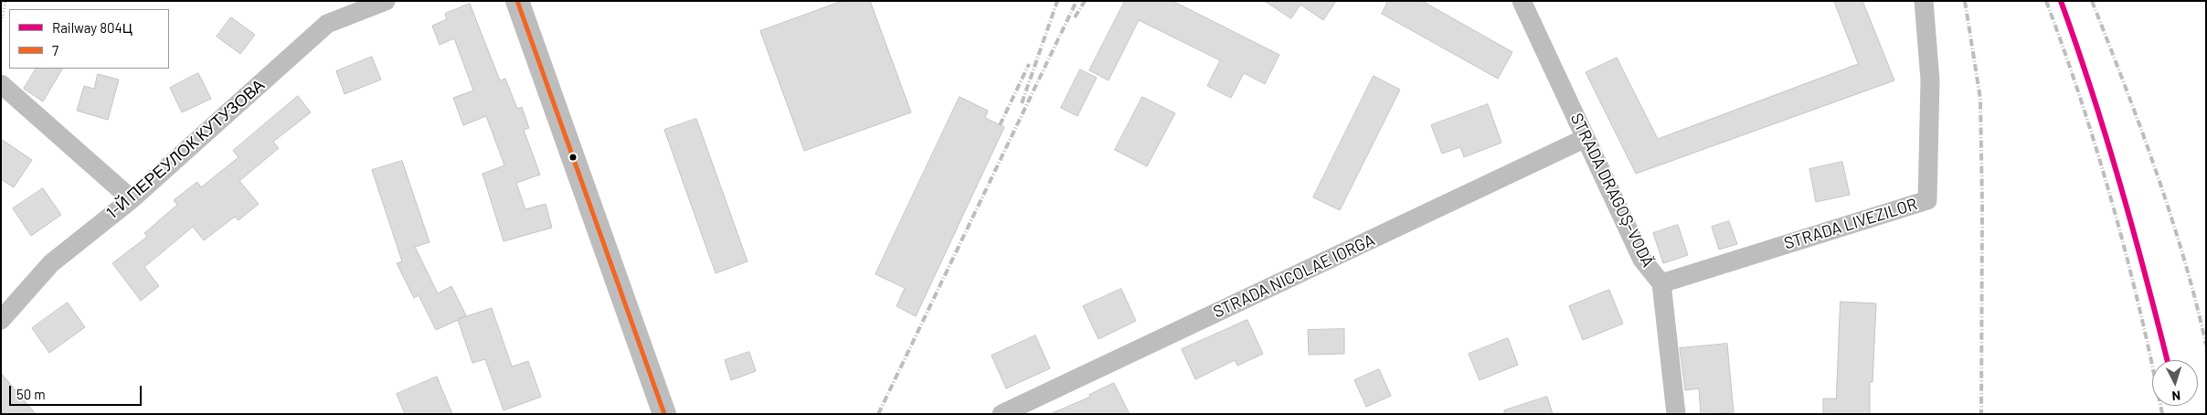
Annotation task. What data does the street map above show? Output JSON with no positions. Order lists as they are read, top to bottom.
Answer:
{
  "streets": {
    "street": [
      "1-Й ПЕРЕУЛОК КУТУЗОВА",
      "STRADA DRAGOŞ-VODĂ",
      "STRADA LIVEZILOR",
      "STRADA NICOLAE IORGA"
    ]
  },
  "crossings": [
    ["STRADA DRAGOŞ-VODĂ", "STRADA LIVEZILOR"],
    ["STRADA DRAGOŞ-VODĂ", "STRADA NICOLAE IORGA"]
  ],
  "lines": ["rail line 804Ц", "transit line 7"],
  "legend": ["Railway 804Ц", "7"],
  "scale_bar": "50 m",
  "north": "bottom"
}
